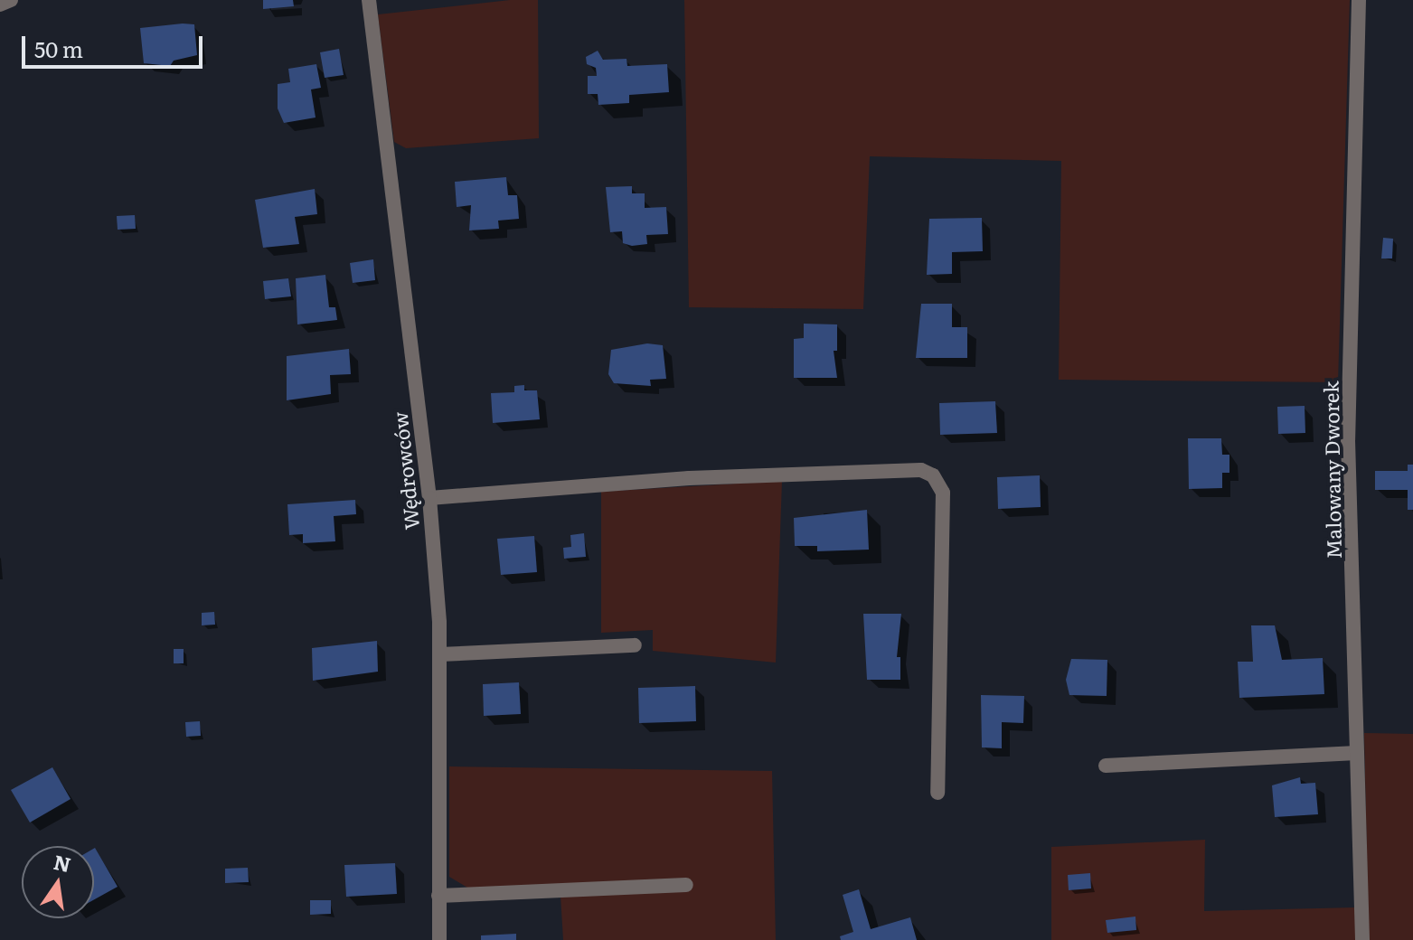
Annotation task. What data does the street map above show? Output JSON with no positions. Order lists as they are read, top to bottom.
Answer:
{
  "streets": {
    "street": ["Malowany Dworek", "Wędrowców"]
  },
  "scale_bar": "50 m",
  "north": "top"
}
